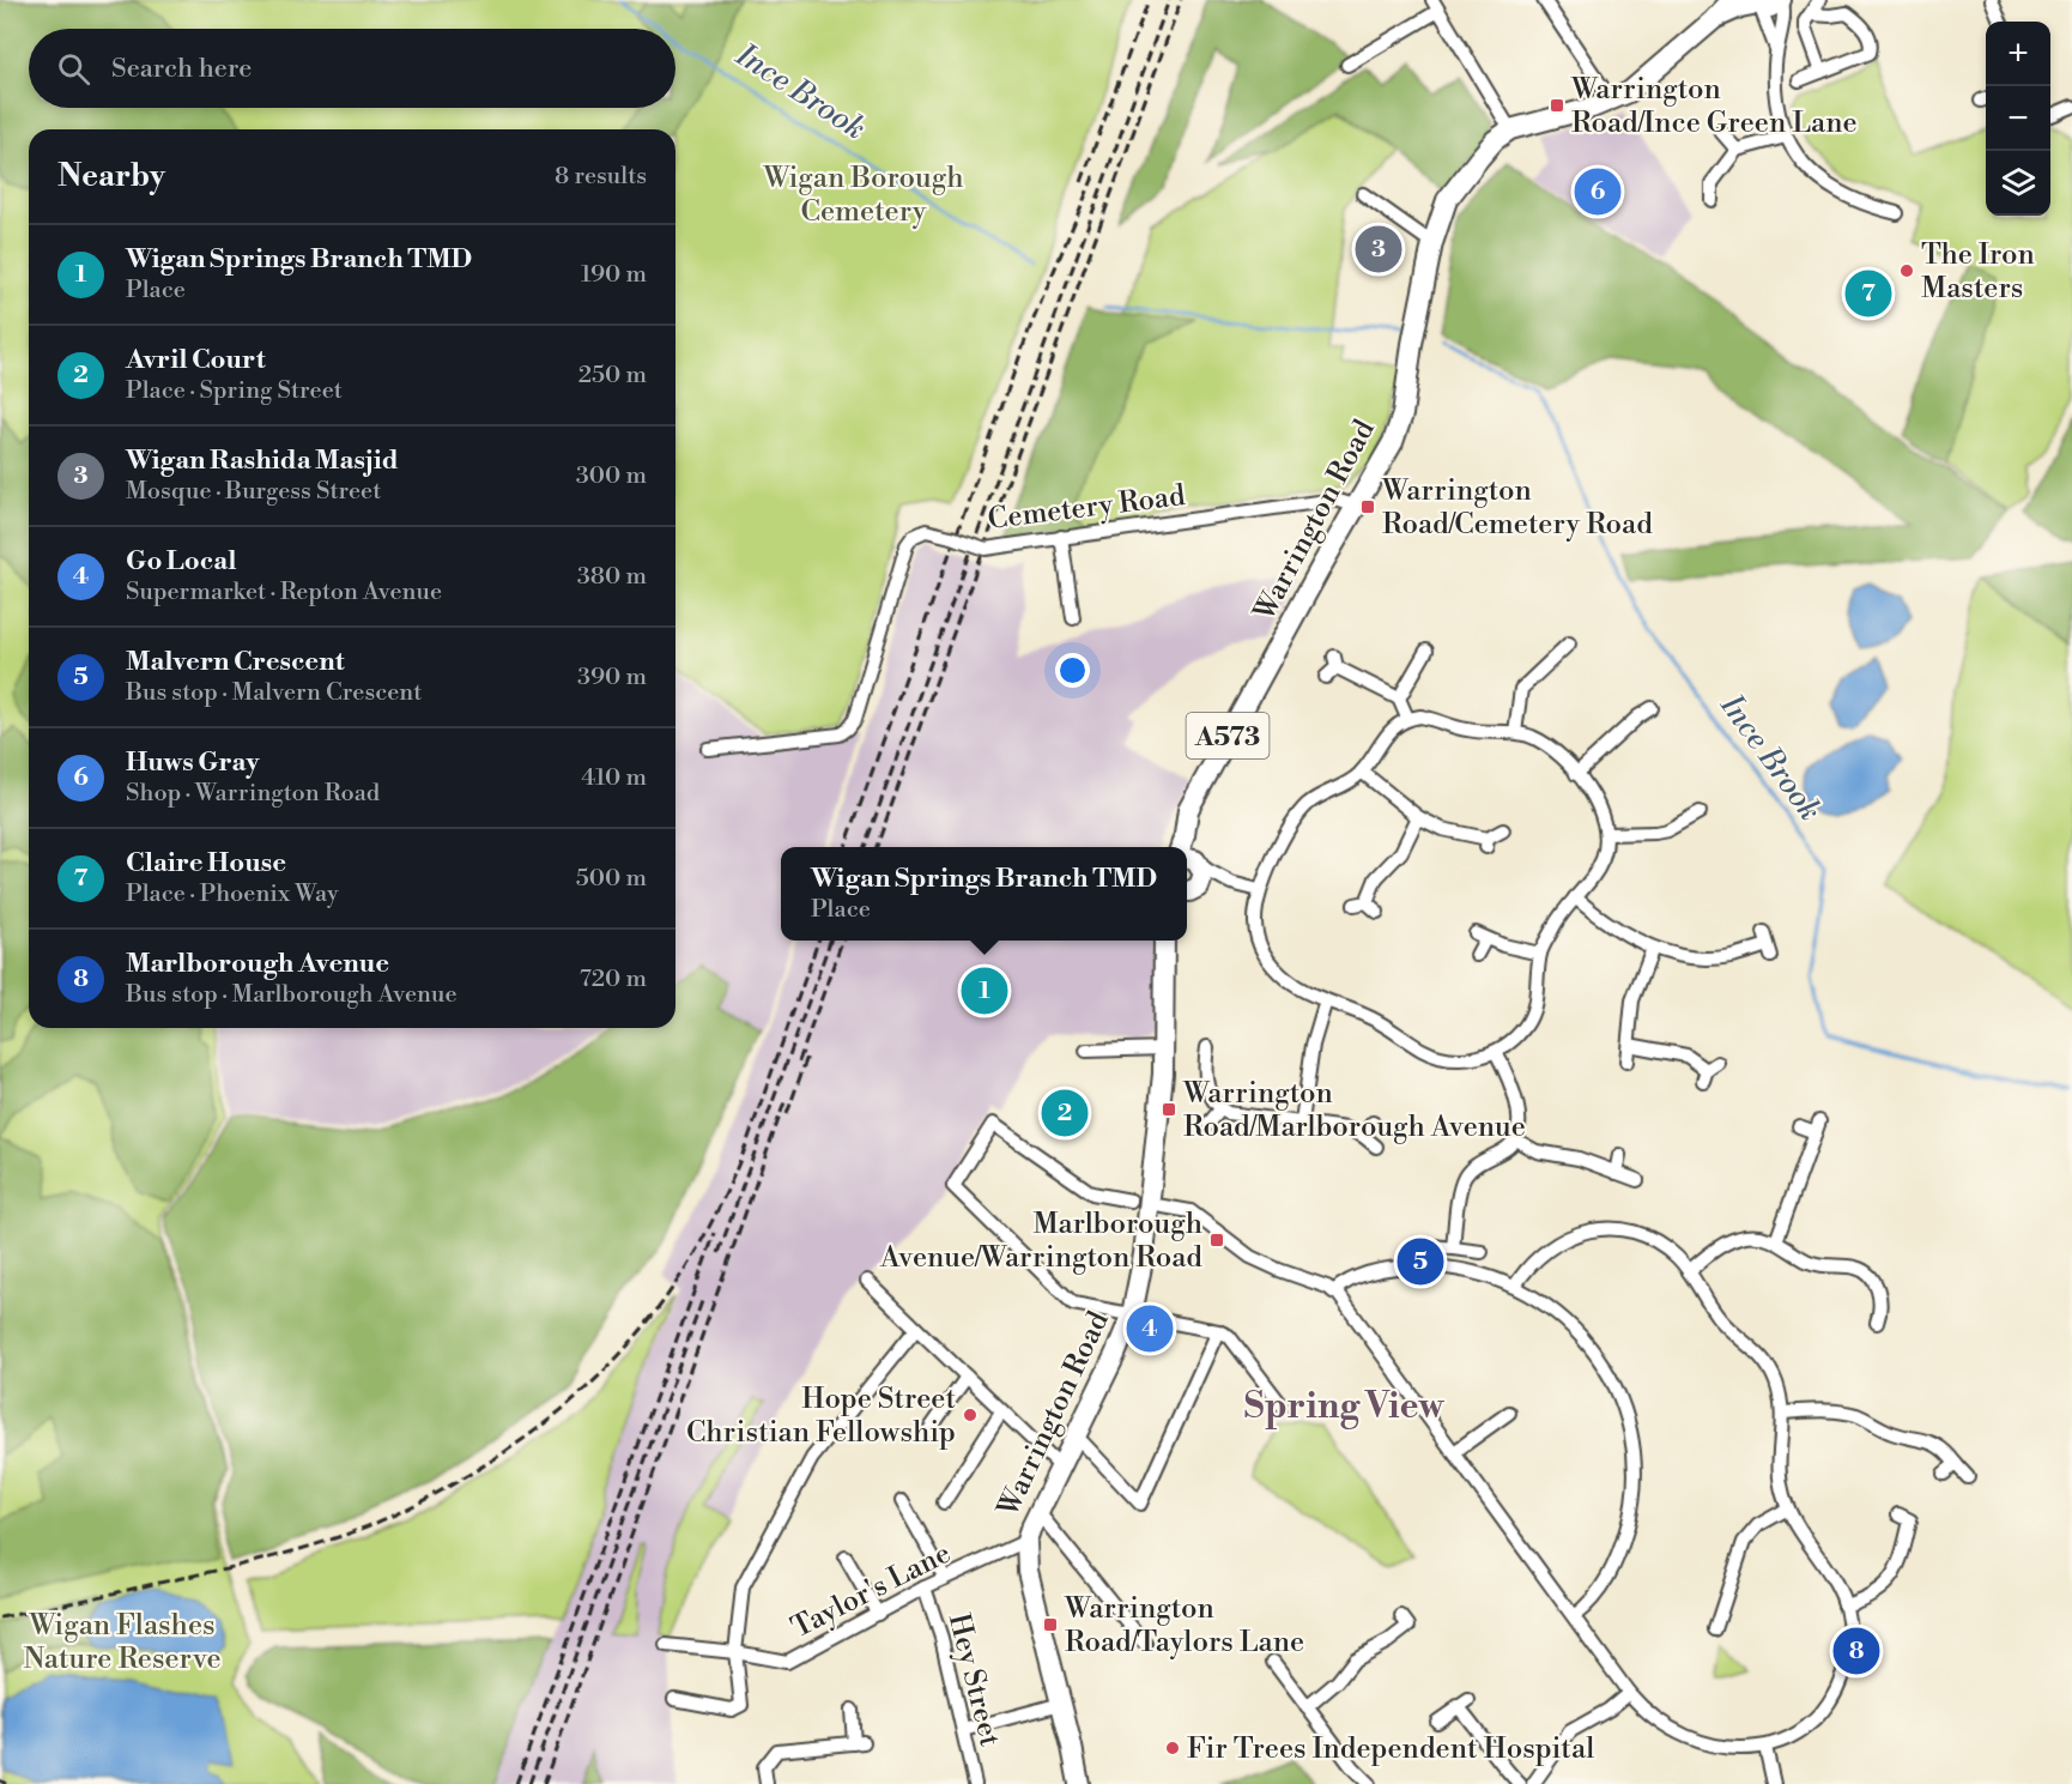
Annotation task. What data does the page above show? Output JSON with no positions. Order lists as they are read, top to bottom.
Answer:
{
  "streets": {
    "main road": ["Warrington Road", "A573"],
    "street": ["Cemetery Road", "Taylor's Lane", "Hey Street"]
  },
  "crossings": [
    ["Cemetery Road", "Warrington Road"],
    ["Warrington Road", "A573"],
    ["Warrington Road", "Taylor's Lane"],
    ["Taylor's Lane", "Hey Street"]
  ],
  "districts": ["Spring View"],
  "water": ["Ince Brook"],
  "parks": ["Wigan Borough Cemetery", "Wigan Flashes Nature Reserve"],
  "places": {
    "transit": [
      "Warrington Road/Ince Green Lane",
      "Warrington Road/Cemetery Road",
      "Warrington Road/Marlborough Avenue",
      "Marlborough Avenue/Warrington Road",
      "Warrington Road/Taylors Lane"
    ],
    "other": ["The Iron Masters", "Hope Street Christian Fellowship", "Fir Trees Independent Hospital"]
  },
  "page": {
    "map_buttons": ["+", "−"],
    "search": "Search here",
    "heading": ["Nearby", "8 results"],
    "pins": [
      "6",
      "3",
      "7",
      "1",
      "2",
      "5",
      "4",
      "8"
    ],
    "list": [
      {
        "mark": "1",
        "name": "Wigan Springs Branch TMD",
        "note": "Place",
        "value": "190 m"
      },
      {
        "mark": "2",
        "name": "Avril Court",
        "note": "Place · Spring Street",
        "value": "250 m"
      },
      {
        "mark": "3",
        "name": "Wigan Rashida Masjid",
        "note": "Mosque · Burgess Street",
        "value": "300 m"
      },
      {
        "mark": "4",
        "name": "Go Local",
        "note": "Supermarket · Repton Avenue",
        "value": "380 m"
      },
      {
        "mark": "5",
        "name": "Malvern Crescent",
        "note": "Bus stop · Malvern Crescent",
        "value": "390 m"
      },
      {
        "mark": "6",
        "name": "Huws Gray",
        "note": "Shop · Warrington Road",
        "value": "410 m"
      },
      {
        "mark": "7",
        "name": "Claire House",
        "note": "Place · Phoenix Way",
        "value": "500 m"
      },
      {
        "mark": "8",
        "name": "Marlborough Avenue",
        "note": "Bus stop · Marlborough Avenue",
        "value": "720 m"
      }
    ],
    "popup": ["Wigan Springs Branch TMD", "Place"]
  }
}
